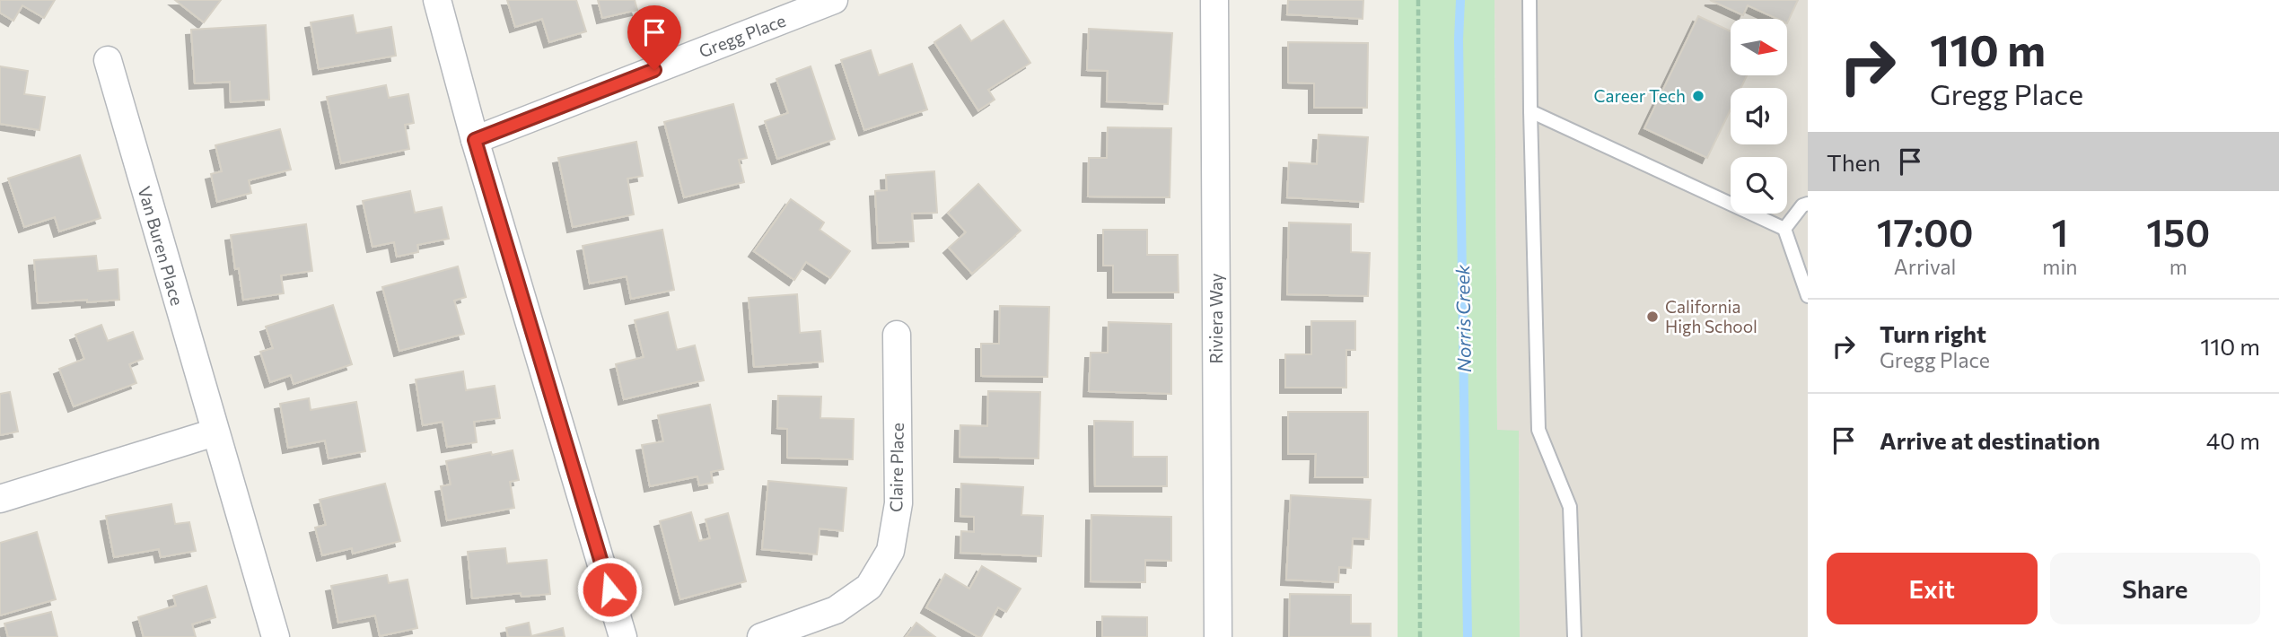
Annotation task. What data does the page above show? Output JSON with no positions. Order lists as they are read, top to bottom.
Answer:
{
  "streets": {
    "street": [
      "Gregg Place",
      "Van Buren Place",
      "Riviera Way",
      "Claire Place"
    ]
  },
  "water": ["Norris Creek"],
  "places": ["Career Tech", "California High School"],
  "north": "right",
  "page": {
    "turn": ["110 m", "Gregg Place"],
    "then": "Then",
    "eta": [
      "17:00",
      "Arrival",
      "1",
      "min",
      "150",
      "m"
    ],
    "list": [
      {
        "name": "Turn right",
        "note": "Gregg Place",
        "value": "110 m"
      },
      {
        "name": "Arrive at destination",
        "value": "40 m"
      }
    ],
    "buttons": ["Exit", "Share"]
  }
}
